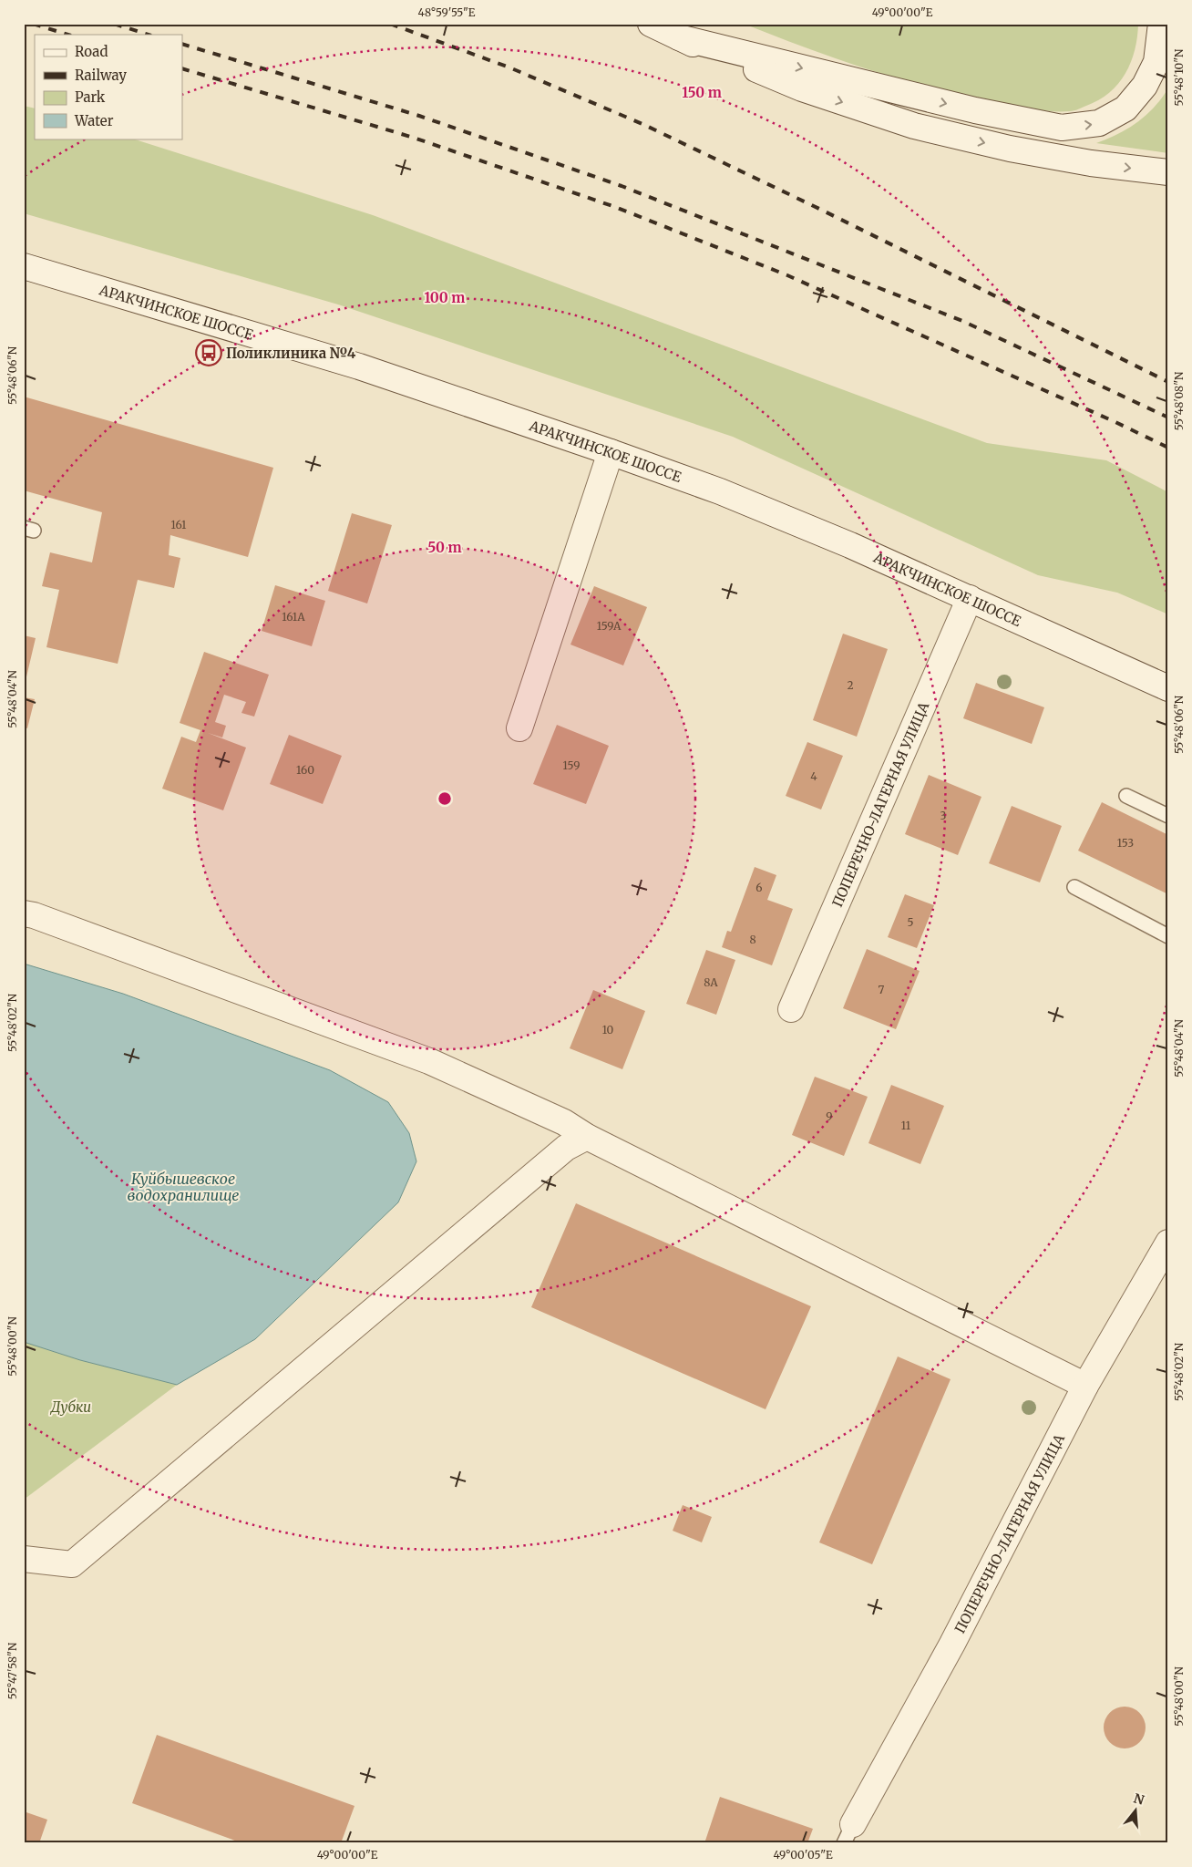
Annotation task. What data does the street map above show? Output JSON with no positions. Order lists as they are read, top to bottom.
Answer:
{
  "streets": {
    "street": ["АРАКЧИНСКОЕ ШОССЕ", "ПОПЕРЕЧНО-ЛАГЕРНАЯ УЛИЦА"]
  },
  "crossings": [
    ["АРАКЧИНСКОЕ ШОССЕ", "ПОПЕРЕЧНО-ЛАГЕРНАЯ УЛИЦА"]
  ],
  "water": ["Куйбышевское водохранилище"],
  "parks": ["Дубки"],
  "places": {
    "bus stop": ["Поликлиника №4"]
  },
  "house_numbers": [
    "161",
    "161А",
    "159А",
    "2",
    "159",
    "160",
    "4",
    "3",
    "153",
    "6",
    "5",
    "8",
    "8А",
    "7",
    "10",
    "9",
    "11"
  ],
  "legend": [
    "Road",
    "Railway",
    "Park",
    "Water"
  ],
  "north": "top",
  "coordinates": [
    "48°59'55\"E",
    "49°00'00\"E",
    "55°48'10\"N",
    "55°48'06\"N",
    "55°48'08\"N",
    "55°48'04\"N",
    "55°48'02\"N",
    "55°48'00\"N",
    "55°47'58\"N",
    "49°00'05\"E"
  ],
  "rings": ["150 m", "100 m", "50 m"]
}
